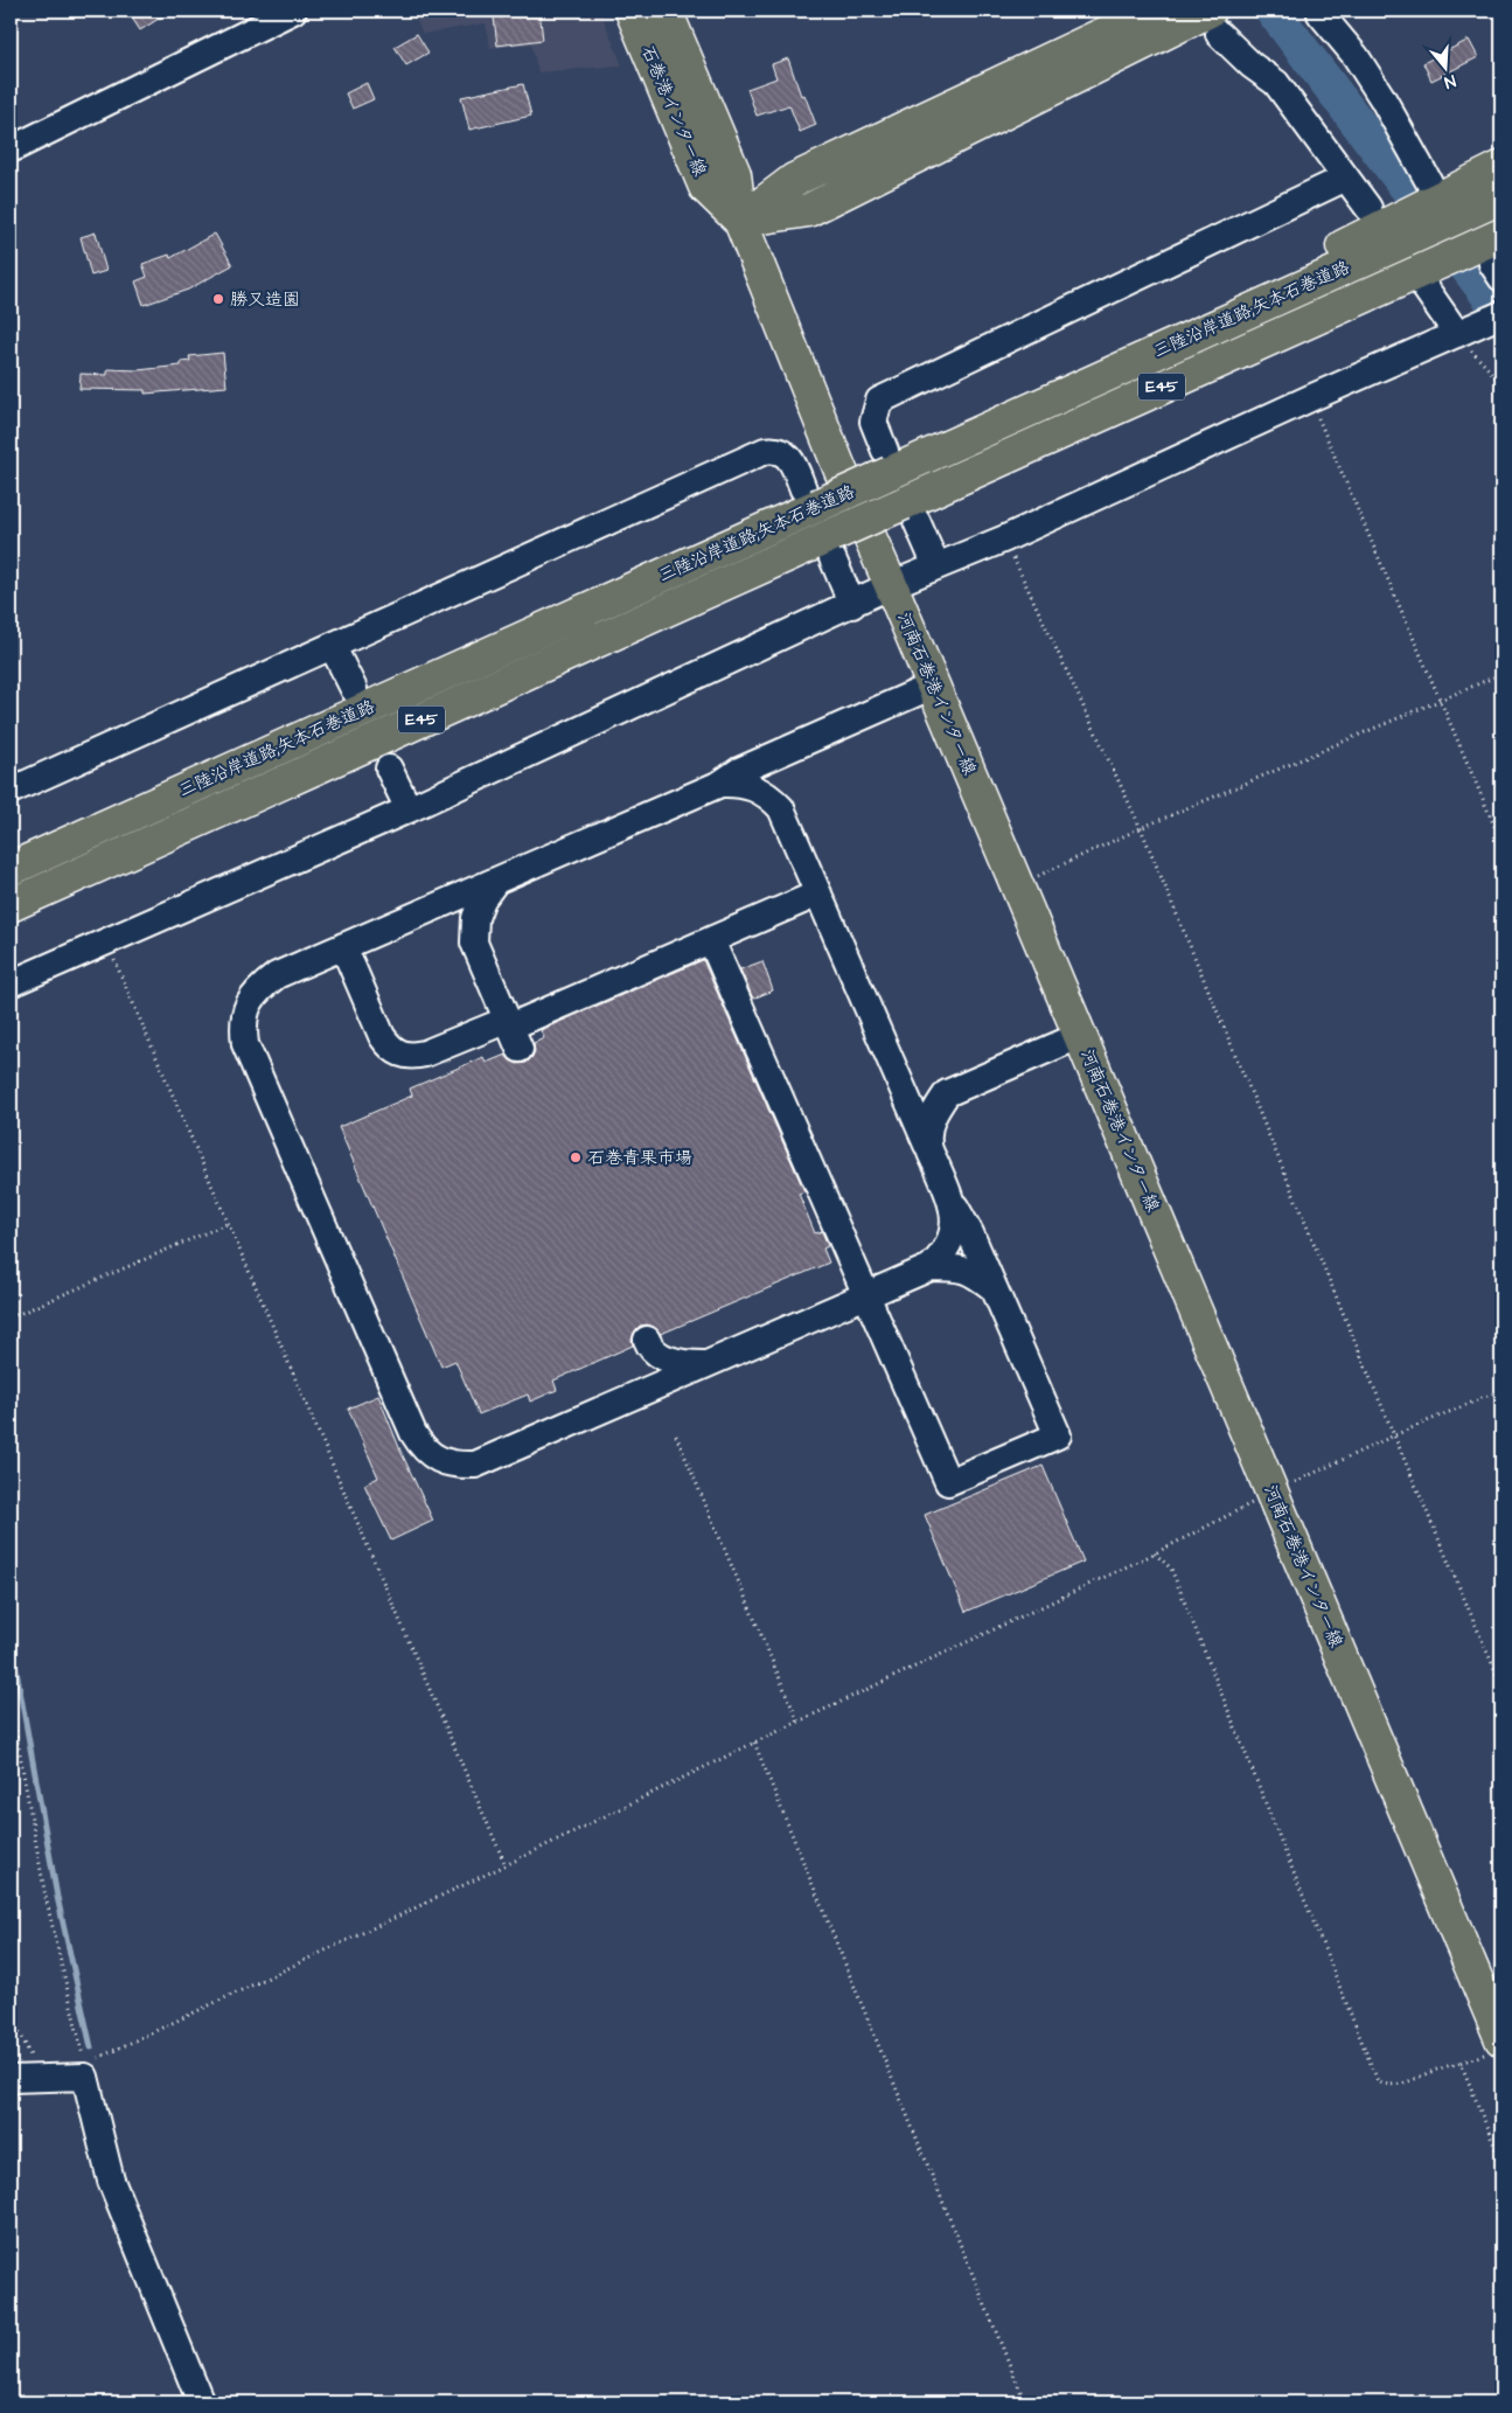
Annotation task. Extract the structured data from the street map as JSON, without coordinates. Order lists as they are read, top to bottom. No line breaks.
{"streets":{"main road":["石巻港インター線","三陸沿岸道路;矢本石巻道路","E45","河南石巻港インター線"]},"crossings":[["石巻港インター線","河南石巻港インター線"]],"places":["勝又造園","石巻青果市場"],"north":"bottom"}
